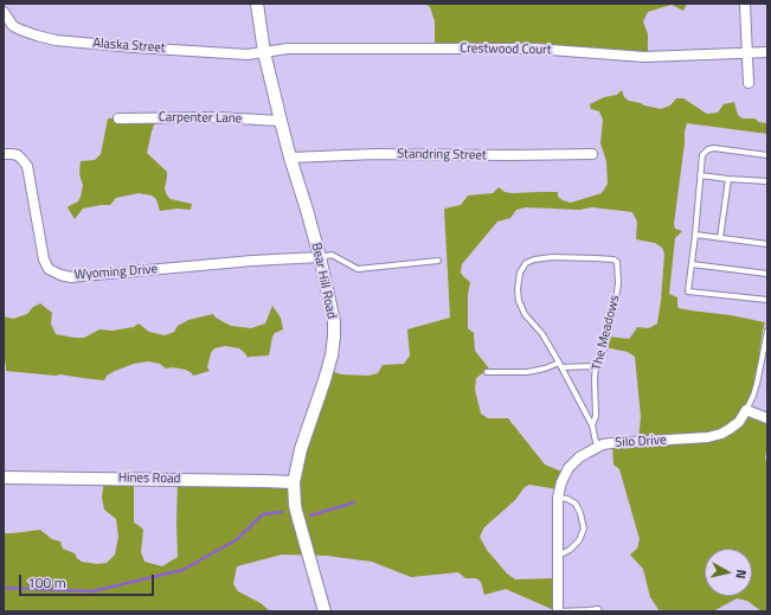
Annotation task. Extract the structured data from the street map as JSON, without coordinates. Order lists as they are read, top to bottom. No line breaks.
{"streets":{"street":["Alaska Street","Crestwood Court","Carpenter Lane","Standring Street","Wyoming Drive","Bear Hill Road","Silo Drive","Hines Road"],"lane":["The Meadows"]},"crossings":[["Alaska Street","Crestwood Court"],["Alaska Street","Bear Hill Road"],["Crestwood Court","Bear Hill Road"],["Carpenter Lane","Bear Hill Road"],["Standring Street","Bear Hill Road"],["Wyoming Drive","Bear Hill Road"],["Bear Hill Road","Hines Road"],["The Meadows","Silo Drive"]],"scale_bar":"100 m","north":"right"}
